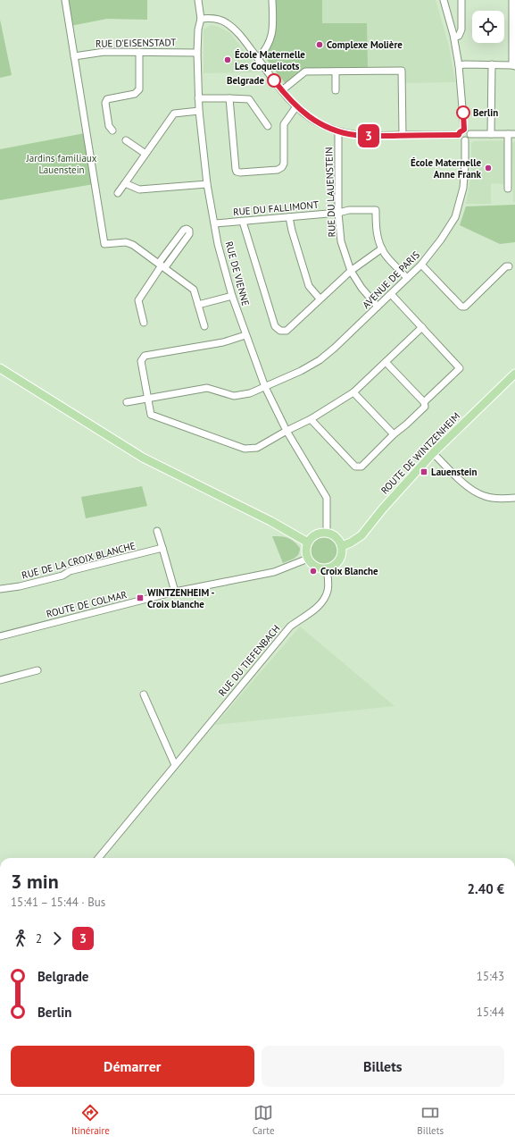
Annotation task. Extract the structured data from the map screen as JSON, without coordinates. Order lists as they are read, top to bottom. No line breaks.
{"streets":{"main road":["ROUTE DE WINTZENHEIM"],"street":["RUE D'EISENSTADT","RUE DU LAUENSTEIN","RUE DU FALLIMONT","RUE DE VIENNE","AVENUE DE PARIS","RUE DE LA CROIX BLANCHE","ROUTE DE COLMAR","RUE DU TIEFENBACH"]},"crossings":[["RUE D'EISENSTADT","RUE DE VIENNE"],["RUE DU LAUENSTEIN","RUE DU FALLIMONT"],["RUE DU LAUENSTEIN","AVENUE DE PARIS"],["RUE DU FALLIMONT","RUE DE VIENNE"],["RUE DE VIENNE","AVENUE DE PARIS"],["RUE DE VIENNE","ROUTE DE WINTZENHEIM"],["RUE DE VIENNE","RUE DU TIEFENBACH"],["ROUTE DE WINTZENHEIM","RUE DU TIEFENBACH"]],"parks":["Jardins familiaux Lauenstein"],"places":{"other":["Complexe Molière","École Maternelle Les Coquelicots","Belgrade","Berlin","École Maternelle Anne Frank","Croix Blanche"],"transit":["Lauenstein","WINTZENHEIM - Croix blanche"]},"lines":["bus line 3"],"page":{"on_map":"3","heading":["3 min","15:41 – 15:44 · Bus","2.40 €"],"legs":["2","3"],"list":[{"name":"Belgrade","value":"15:43"},{"name":"Berlin","value":"15:44"}],"buttons":["Démarrer","Billets"],"tabs":["Itinéraire","Carte","Billets"]}}
